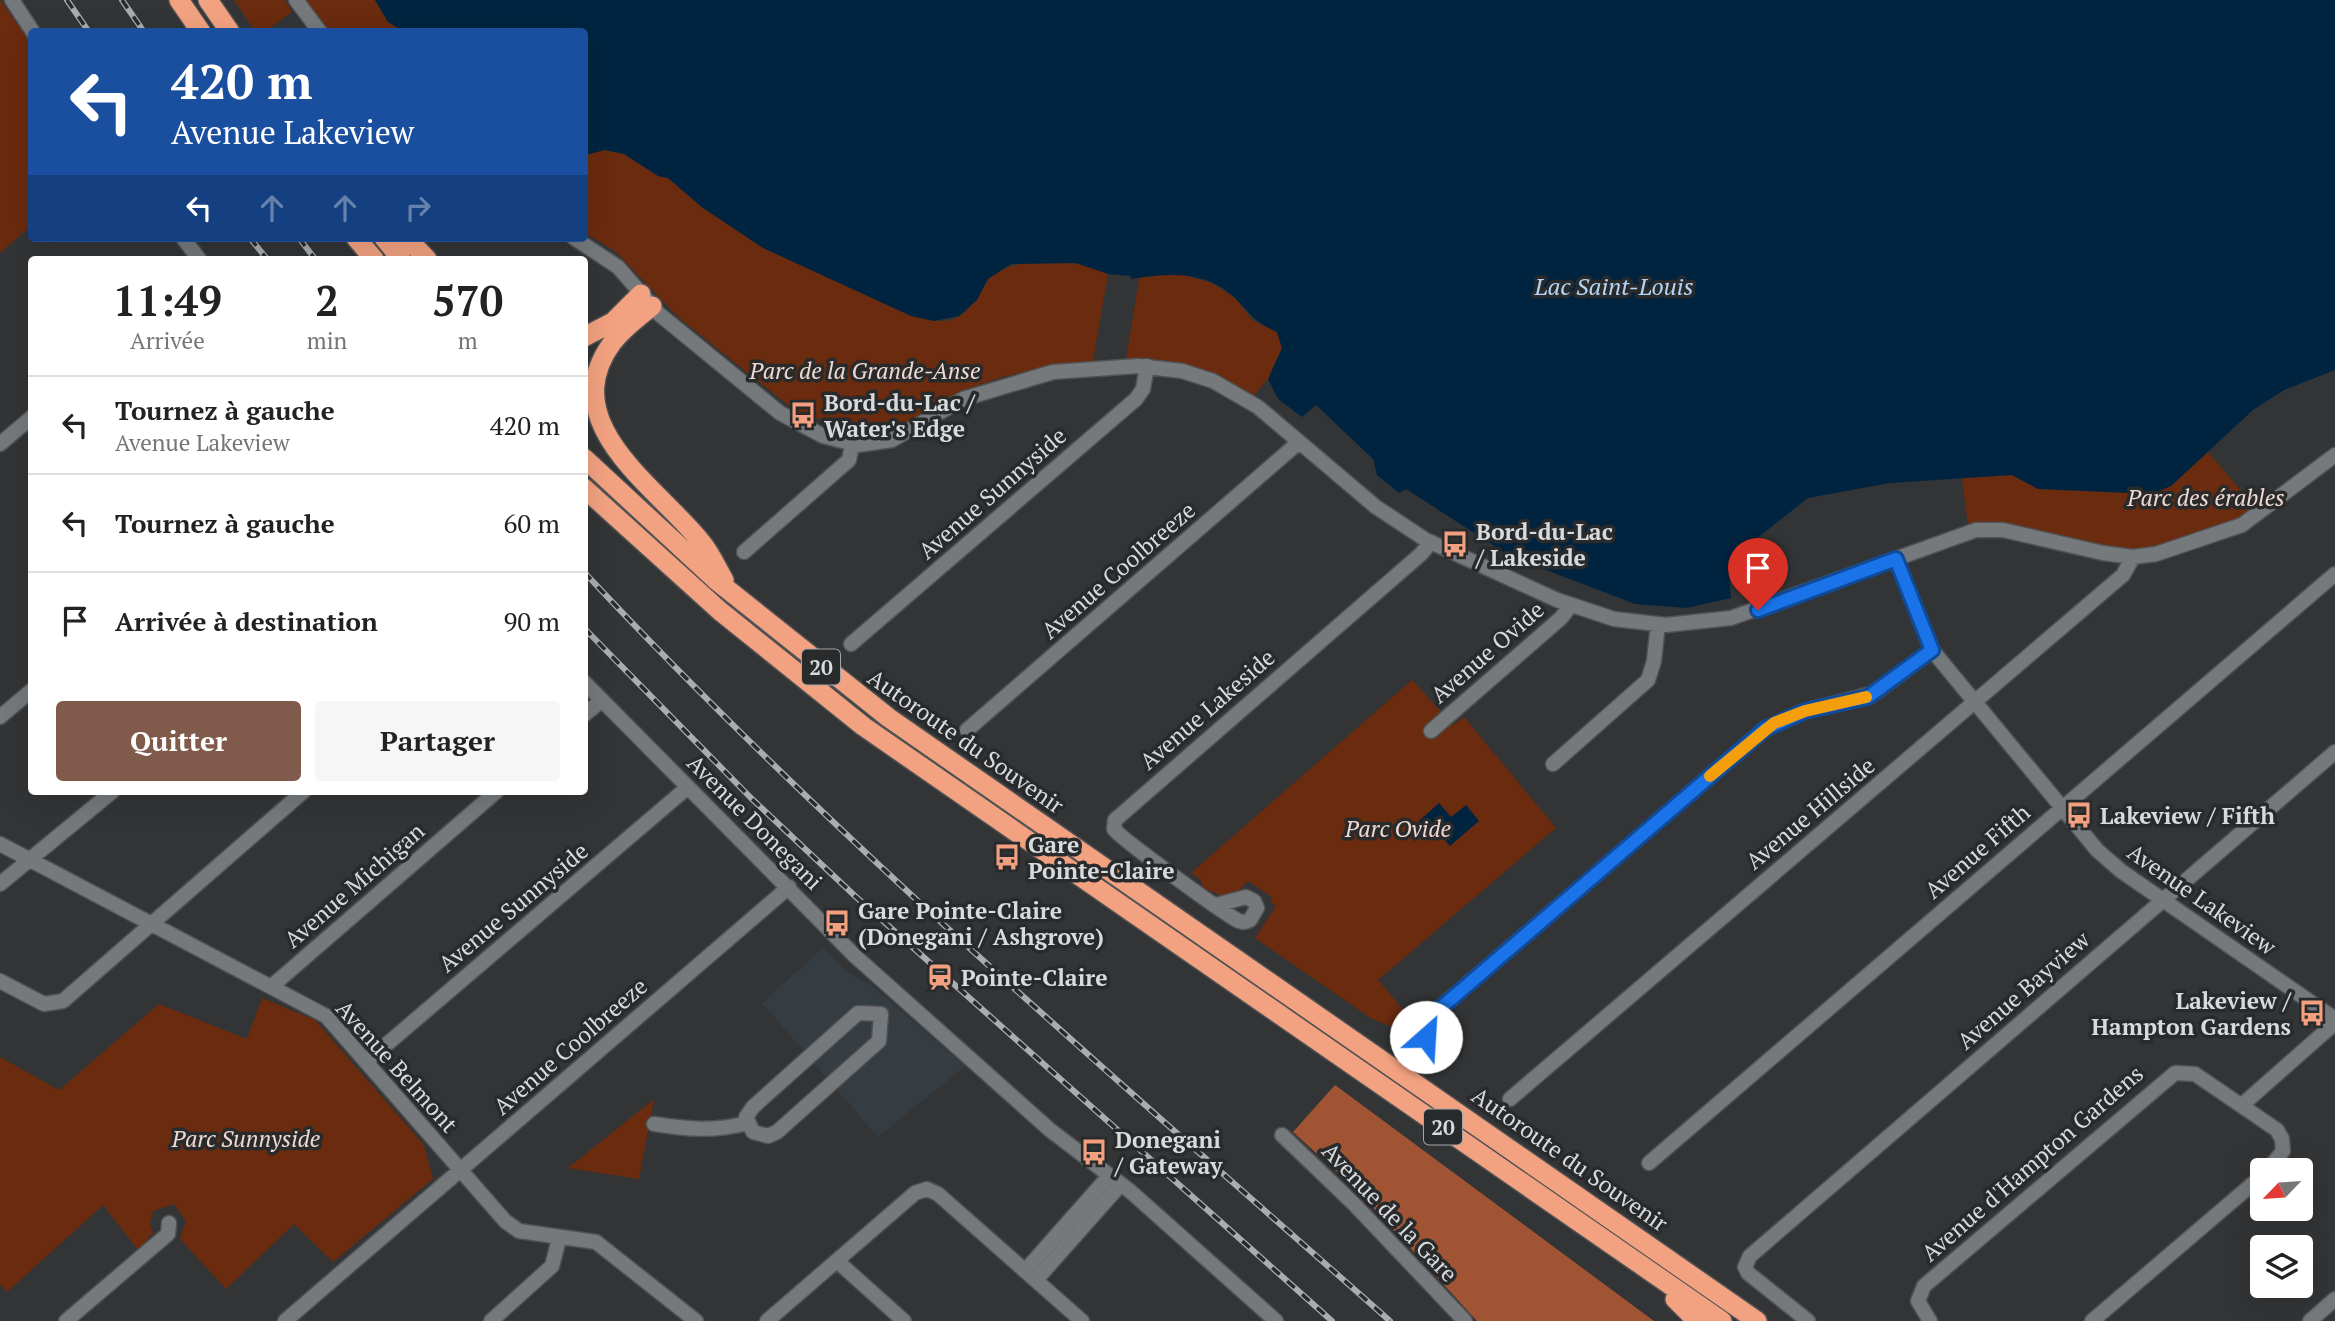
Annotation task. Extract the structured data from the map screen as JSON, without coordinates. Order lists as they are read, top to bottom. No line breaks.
{"streets":{"highway":["20","Autoroute du Souvenir"],"street":["Avenue Sunnyside","Avenue Coolbreeze","Avenue Ovide","Avenue Lakeside","Avenue Hillside","Avenue Donegani","Avenue Fifth","Avenue Michigan","Avenue Lakeview","Avenue Bayview","Avenue Belmont","Avenue d'Hampton Gardens","Avenue de la Gare"]},"crossings":[["Avenue Sunnyside","Avenue Donegani"],["Avenue Sunnyside","Avenue Belmont"],["Avenue Coolbreeze","Avenue Donegani"],["Avenue Coolbreeze","Avenue Belmont"],["Avenue Hillside","Avenue Lakeview"],["Avenue Fifth","Avenue Lakeview"],["Avenue Michigan","Avenue Belmont"],["Avenue Lakeview","Avenue Bayview"]],"water":["Lac Saint-Louis"],"parks":["Parc de la Grande-Anse","Parc des érables","Parc Ovide","Parc Sunnyside"],"places":{"bus stop":["Bord-du-Lac / Water's Edge","Bord-du-Lac / Lakeside","Lakeview / Fifth","Gare Pointe-Claire","Gare Pointe-Claire (Donegani / Ashgrove)","Lakeview / Hampton Gardens","Donegani / Gateway"],"station":["Pointe-Claire"]},"north":"bottom left","page":{"turn":["420 m","Avenue Lakeview"],"eta":["11:49","Arrivée","2","min","570","m"],"list":[{"name":"Tournez à gauche","note":"Avenue Lakeview","value":"420 m"},{"name":"Tournez à gauche","value":"60 m"},{"name":"Arrivée à destination","value":"90 m"}],"buttons":["Quitter","Partager"]}}
